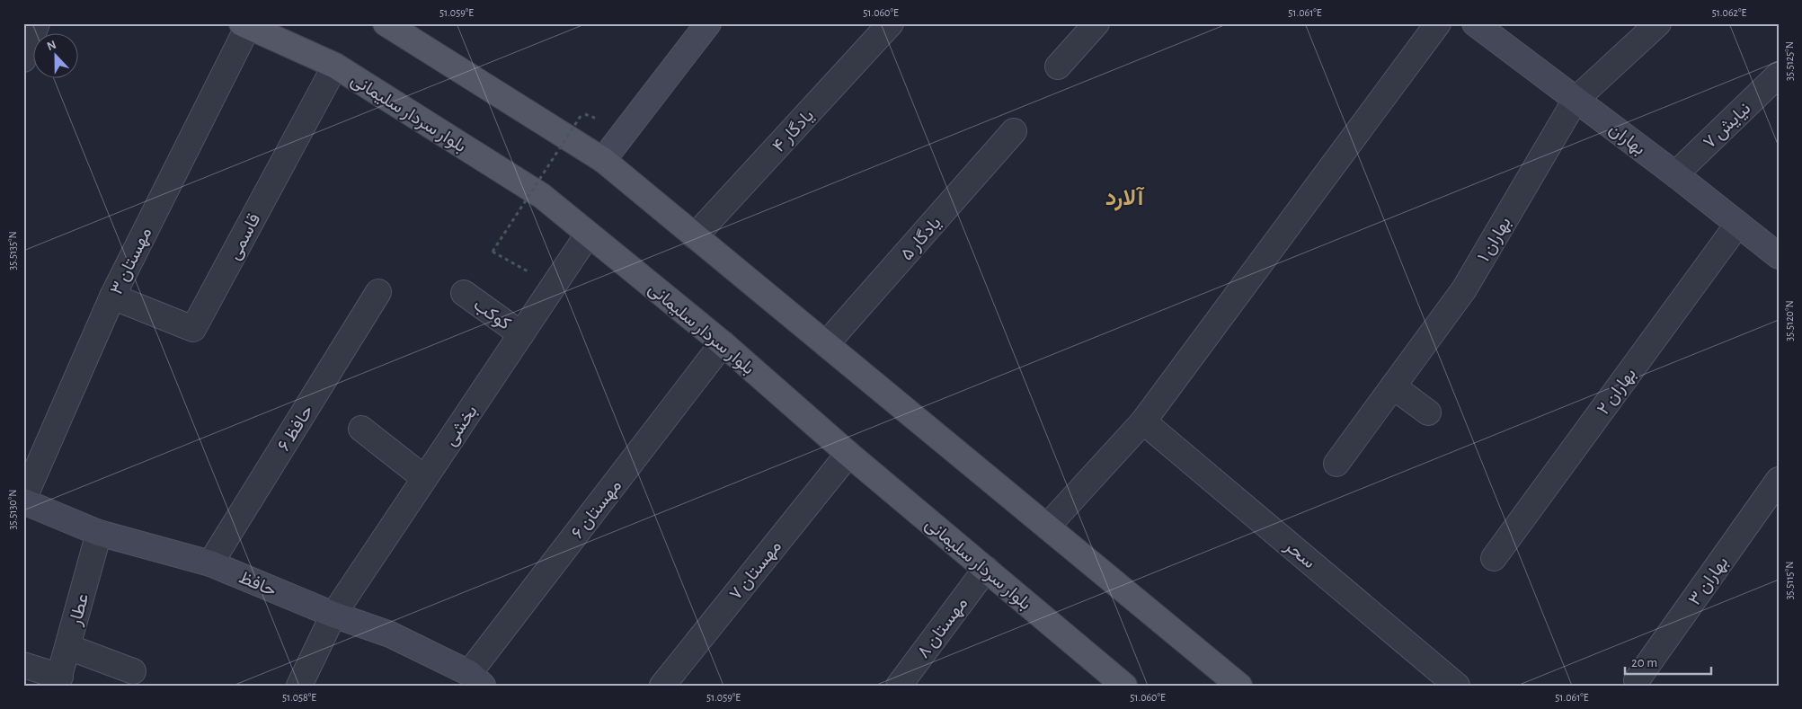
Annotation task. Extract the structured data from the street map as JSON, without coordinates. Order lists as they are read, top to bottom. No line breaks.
{"streets":{"main road":["بلوار سردار سلیمانی"],"street":["نیایش ۷","یادگار ۴","بهاران","قاسمی","یادگار ۵","بهاران ۱","مهستان ۳","کوکب","بهاران ۲","بخشی","حافظ ۶","مهستان ۶","سحر","مهستان ۷","بهاران ۳","حافظ","عطار","مهستان ۸"]},"crossings":[["بلوار سردار سلیمانی","قاسمی"],["بلوار سردار سلیمانی","مهستان ۳"],["بلوار سردار سلیمانی","بخشی"],["بلوار سردار سلیمانی","مهستان ۶"],["بلوار سردار سلیمانی","مهستان ۷"],["بلوار سردار سلیمانی","مهستان ۸"],["نیایش ۷","بهاران"],["بهاران","بهاران ۱"],["بهاران","بهاران ۲"],["قاسمی","مهستان ۳"],["مهستان ۳","حافظ"],["کوکب","بخشی"],["بخشی","حافظ"],["حافظ ۶","حافظ"],["مهستان ۶","حافظ"],["حافظ","عطار"]],"districts":["آلارد"],"scale_bar":"20 m","north":"top","coordinates":["51.059°E","51.060°E","51.061°E","51.062°E","35.5125°N","35.5135°N","35.5120°N","35.5130°N","35.5115°N","51.058°E"]}
